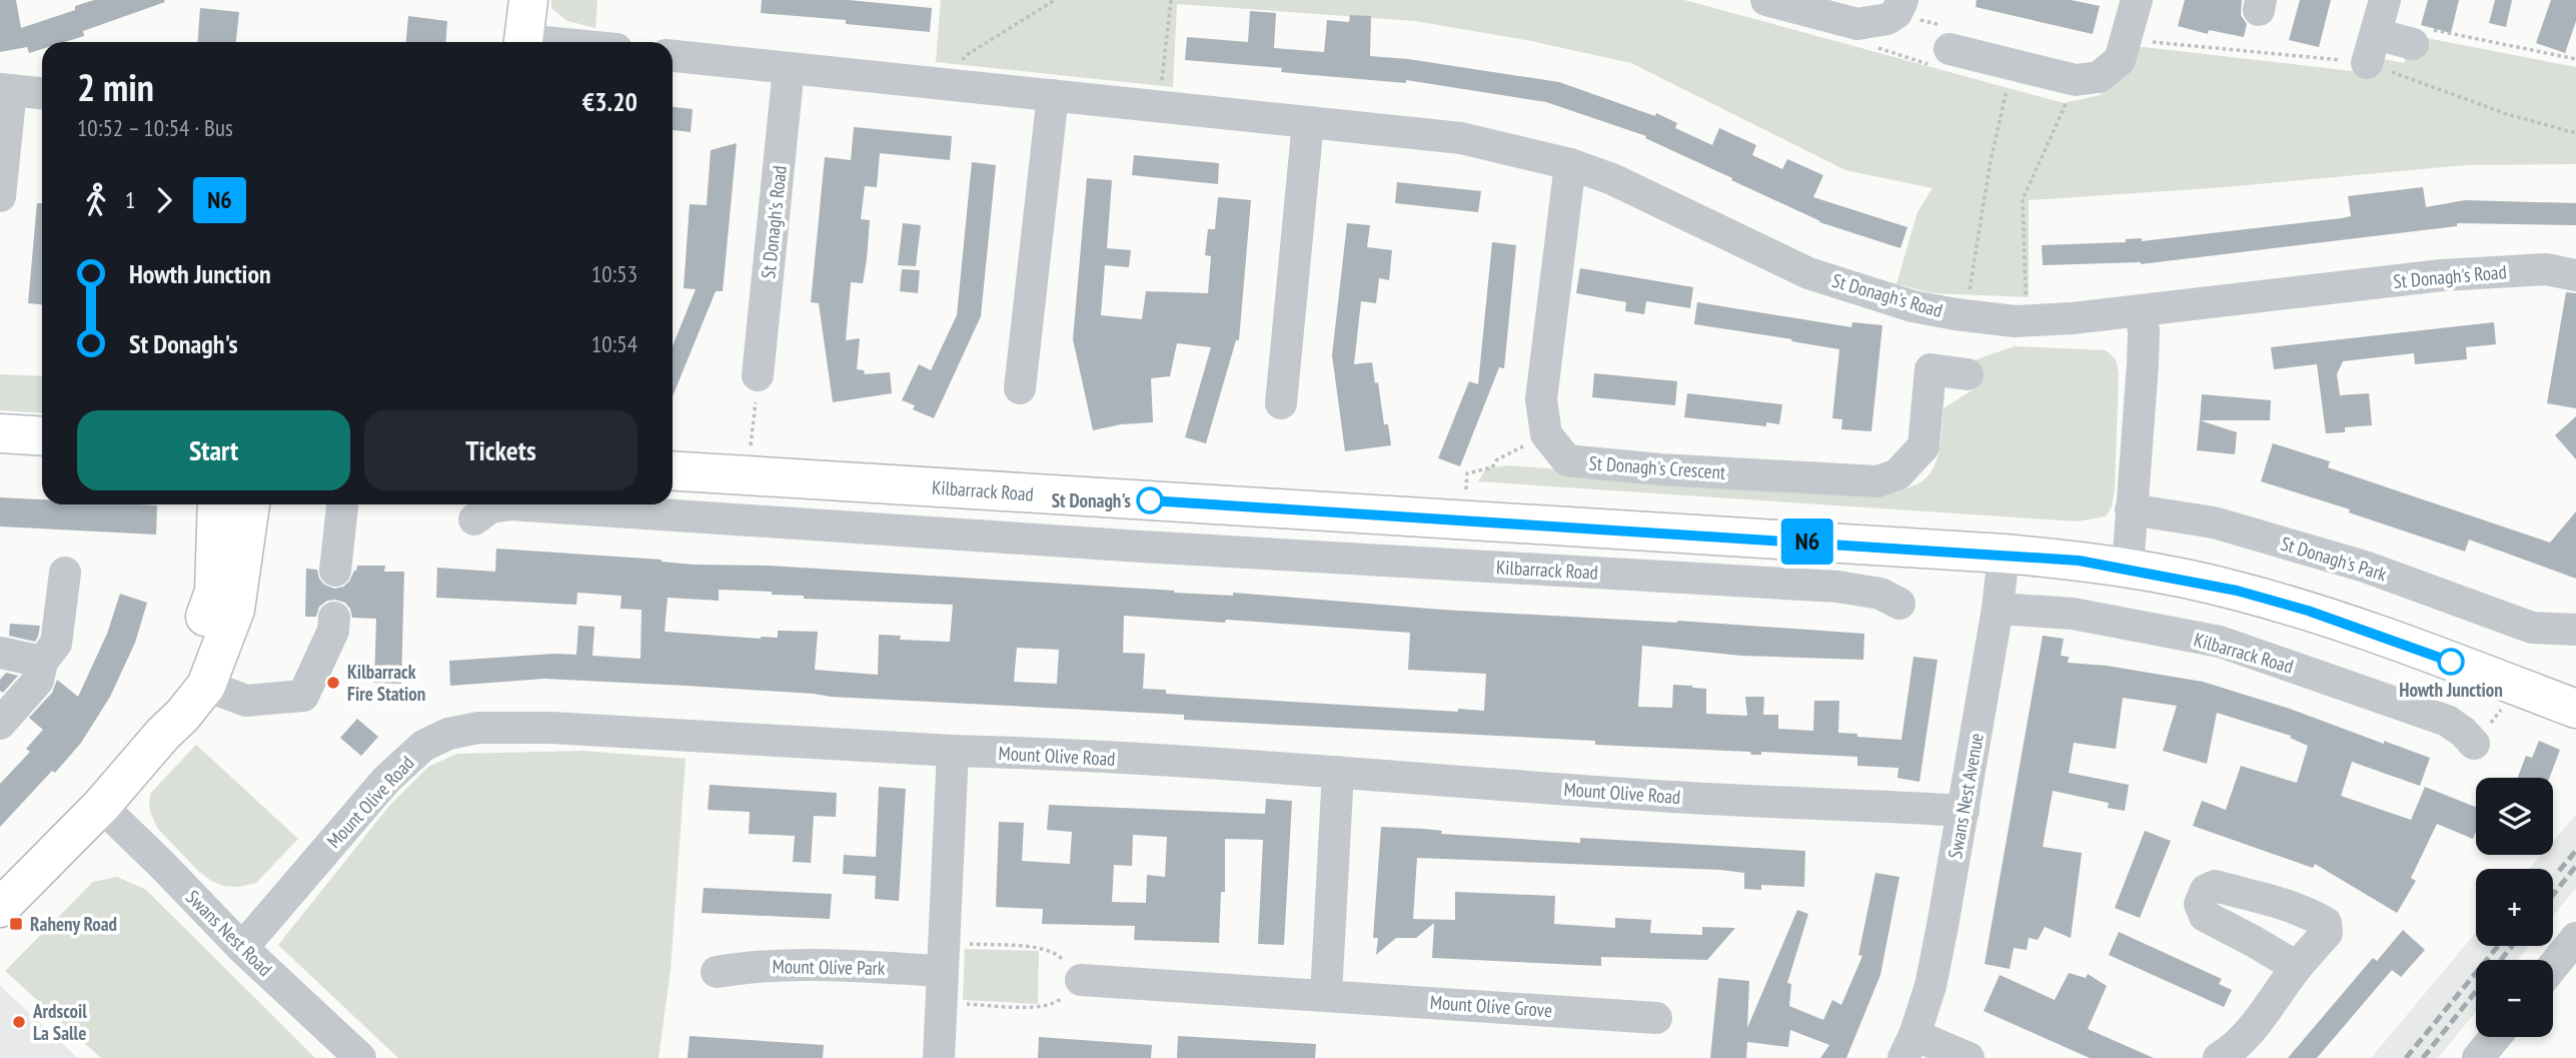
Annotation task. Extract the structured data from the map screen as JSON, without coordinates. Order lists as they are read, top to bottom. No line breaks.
{"streets":{"main road":["Kilbarrack Road"],"street":["St Donagh's Road","St Donagh's Crescent","St Donagh's Park","Mount Olive Road","Swans Nest Avenue","Swans Nest Road","Mount Olive Park","Mount Olive Grove"]},"crossings":[["Kilbarrack Road","Swans Nest Avenue"],["Mount Olive Road","Swans Nest Avenue"],["Mount Olive Road","Swans Nest Road"]],"places":{"other":["St Donagh's","Howth Junction","Kilbarrack Fire Station","Ardscoil La Salle"],"transit":["Raheny Road"]},"lines":["bus line N6"],"page":{"on_map":"N6","heading":["2 min","10:52 – 10:54 · Bus","€3.20"],"legs":["1","N6"],"list":[{"name":"Howth Junction","value":"10:53"},{"name":"St Donagh's","value":"10:54"}],"buttons":["Start","Tickets"],"map_buttons":["+","−"]}}
